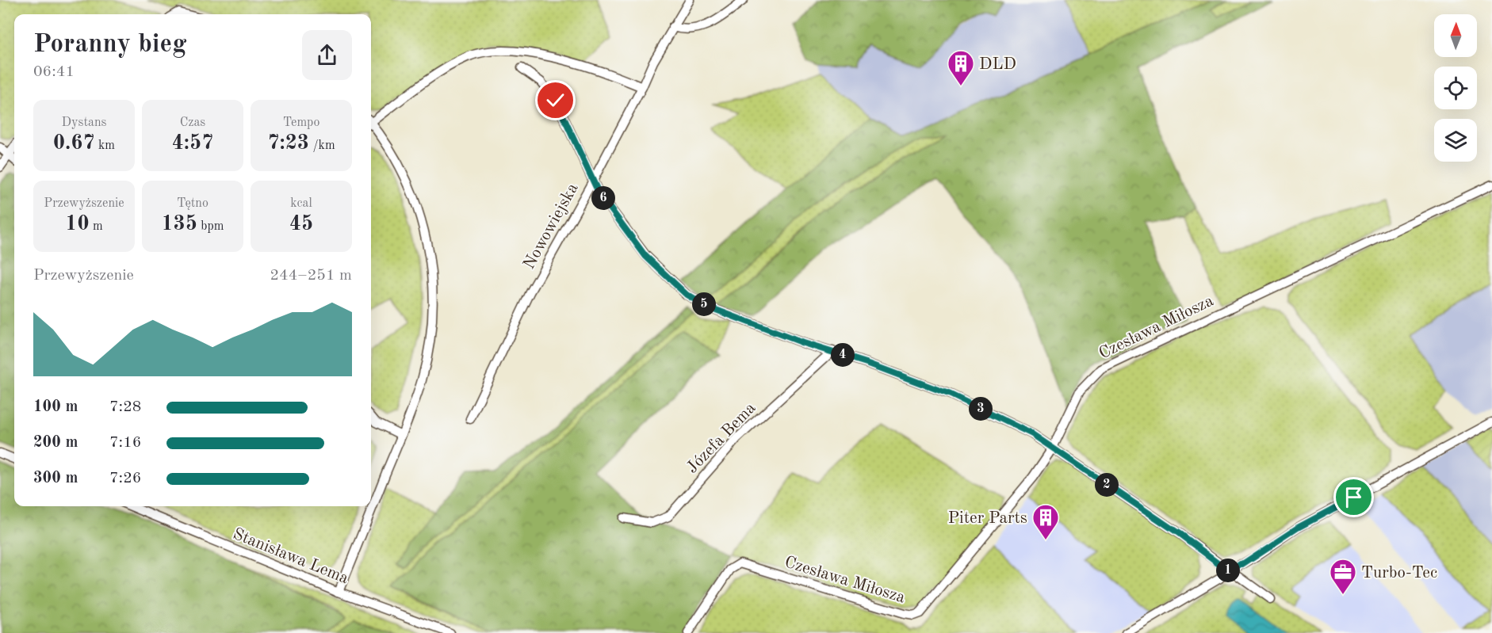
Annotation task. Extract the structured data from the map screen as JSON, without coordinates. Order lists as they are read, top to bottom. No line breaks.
{"streets":{"street":["Nowowiejska","Czesława Miłosza","Józefa Bema","Stanisława Lema"]},"places":{"building":["DLD","Piter Parts"],"office":["Turbo-Tec"]},"north":"top","page":{"heading":["Poranny bieg","06:41"],"stats":[["Dystans","0.67 km"],["Czas","4:57"],["Tempo","7:23 /km"],["Przewyższenie","10 m"],["Tętno","135 bpm"],["kcal","45"]],"pins":["6","5","4","3","2","1"],"chart":["Przewyższenie","244–251 m"],"list":[{"name":"100 m","note":"7:28"},{"name":"200 m","note":"7:16"},{"name":"300 m","note":"7:26"}]}}
